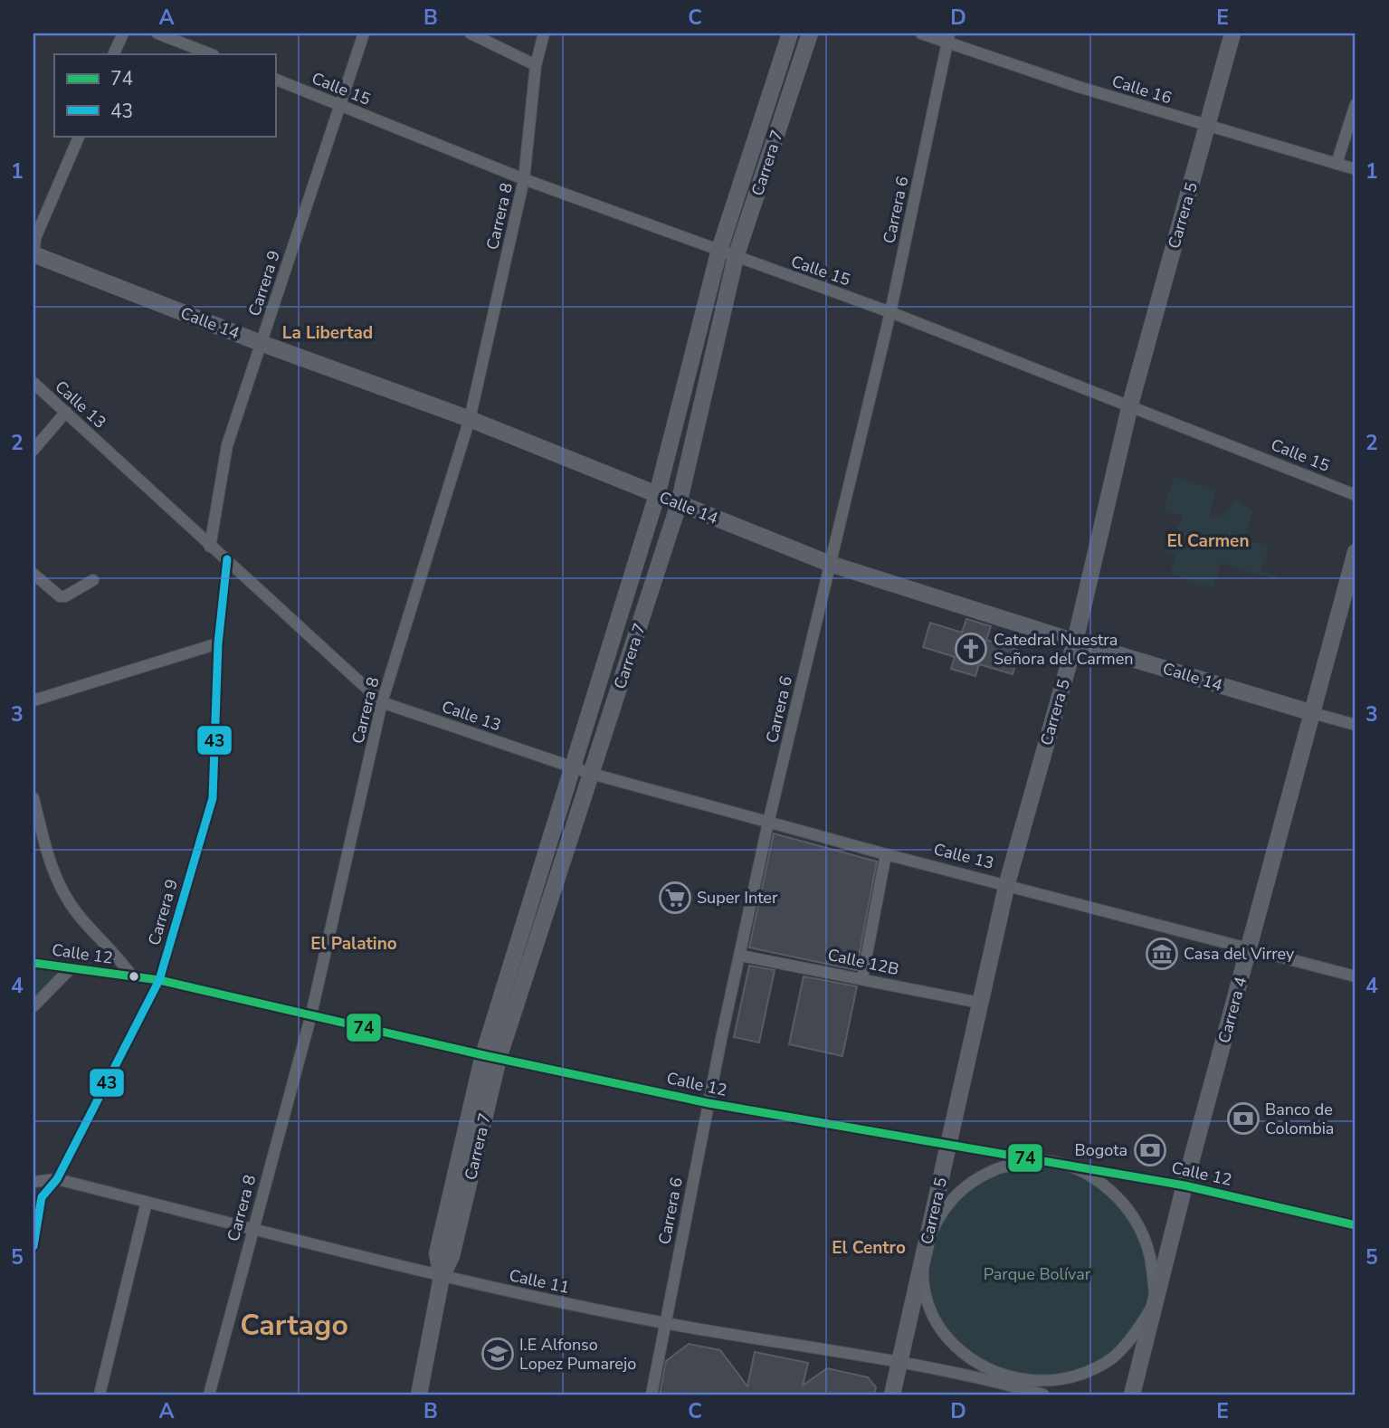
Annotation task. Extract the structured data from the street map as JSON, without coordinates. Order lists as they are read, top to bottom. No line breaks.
{"streets":{"main road":["Carrera 7","Carrera 5","Calle 14","Carrera 4"],"street":["Calle 15","Calle 16","Carrera 6","Carrera 8","Carrera 9","Calle 13","Calle 12","Calle 12B","Calle 11"]},"crossings":[["Calle 15","Carrera 7"],["Calle 15","Carrera 6"],["Calle 15","Carrera 5"],["Calle 15","Carrera 8"],["Calle 15","Carrera 9"],["Calle 16","Carrera 6"],["Calle 16","Carrera 5"],["Carrera 7","Calle 14"],["Carrera 7","Calle 13"],["Carrera 7","Calle 12"],["Carrera 7","Calle 11"],["Carrera 6","Calle 14"],["Carrera 6","Calle 13"],["Carrera 6","Calle 12"],["Carrera 6","Calle 12B"],["Carrera 6","Calle 11"],["Carrera 5","Calle 14"],["Carrera 5","Calle 13"],["Carrera 5","Calle 12"],["Carrera 5","Calle 12B"],["Carrera 5","Calle 11"],["Carrera 8","Calle 14"],["Carrera 8","Calle 13"],["Carrera 8","Calle 12"],["Carrera 8","Calle 11"],["Carrera 9","Calle 14"],["Carrera 9","Calle 13"],["Carrera 9","Calle 12"],["Carrera 9","Calle 11"],["Calle 14","Carrera 4"],["Calle 13","Carrera 4"],["Calle 12","Carrera 4"]],"districts":["La Libertad","El Carmen","El Palatino","El Centro","Cartago"],"parks":["Parque Bolívar"],"places":{"church":["Catedral Nuestra Señora del Carmen"],"supermarket":["Super Inter"],"museum":["Casa del Virrey"],"bank":["Banco de Colombia","Bogota"],"school or university":["I.E Alfonso Lopez Pumarejo"]},"lines":["transit line 43","transit line 74"],"legend":["74","43"],"grid":{"columns":["A","B","C","D","E"],"rows":["1","2","3","4","5"]}}
